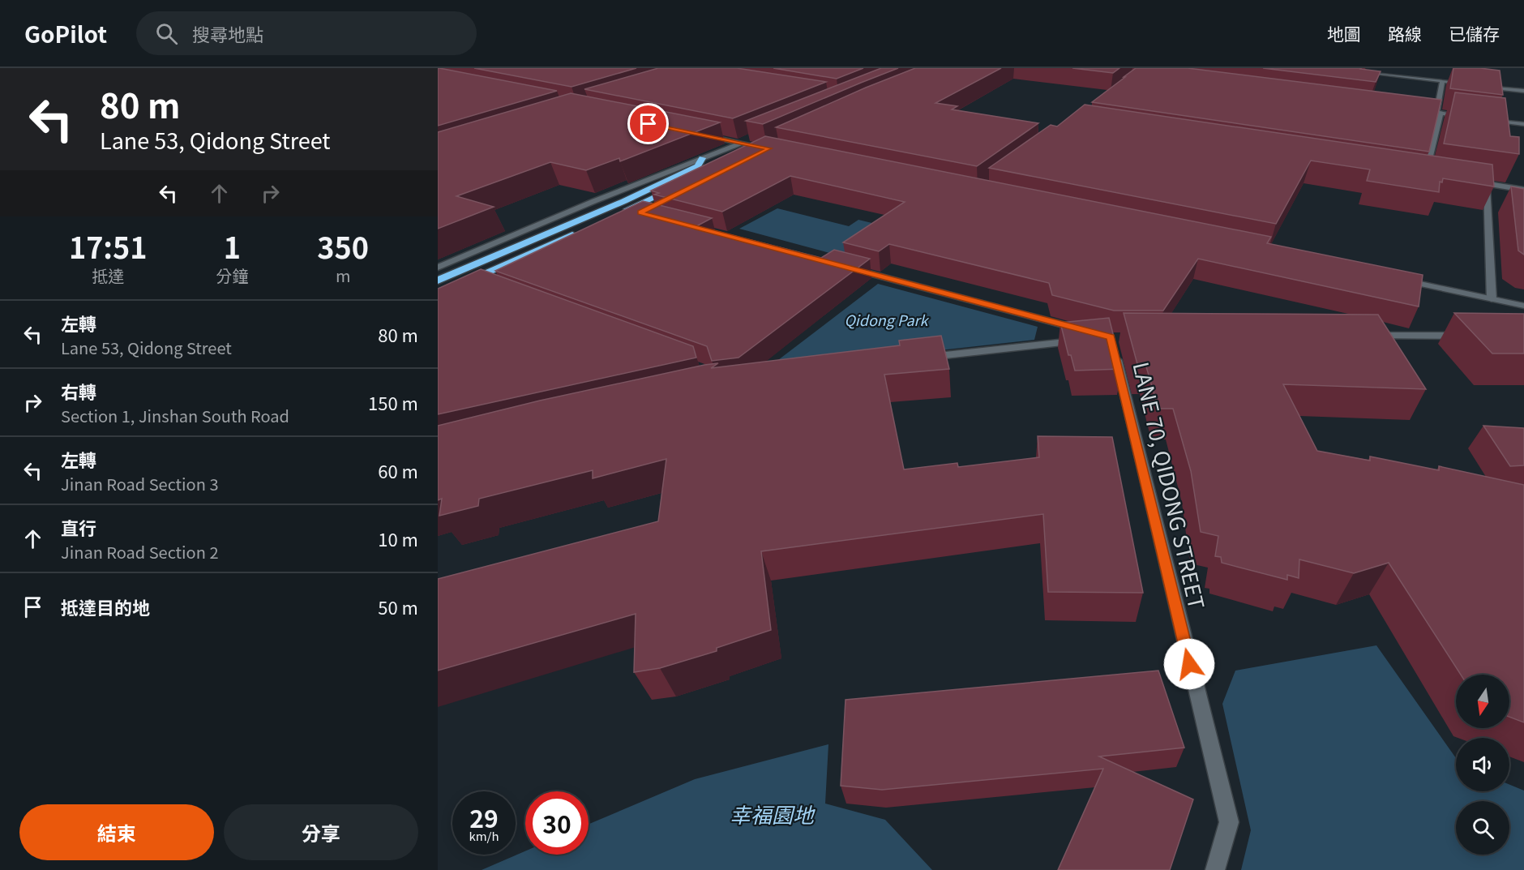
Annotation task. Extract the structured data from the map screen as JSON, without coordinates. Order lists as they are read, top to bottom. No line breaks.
{"streets":{"street":["LANE 70, QIDONG STREET"]},"parks":["Qidong Park","幸福園地"],"north":"bottom","page":{"header":"GoPilot","search":"搜尋地點","nav":["地圖","路線","已儲存"],"turn":["80 m","Lane 53, Qidong Street"],"eta":["17:51","抵達","1","分鐘","350","m"],"list":[{"name":"左轉","note":"Lane 53, Qidong Street","value":"80 m"},{"name":"右轉","note":"Section 1, Jinshan South Road","value":"150 m"},{"name":"左轉","note":"Jinan Road Section 3","value":"60 m"},{"name":"直行","note":"Jinan Road Section 2","value":"10 m"},{"name":"抵達目的地","value":"50 m"}],"speed":"29 km/h","limit":"30","buttons":["結束","分享"]}}
